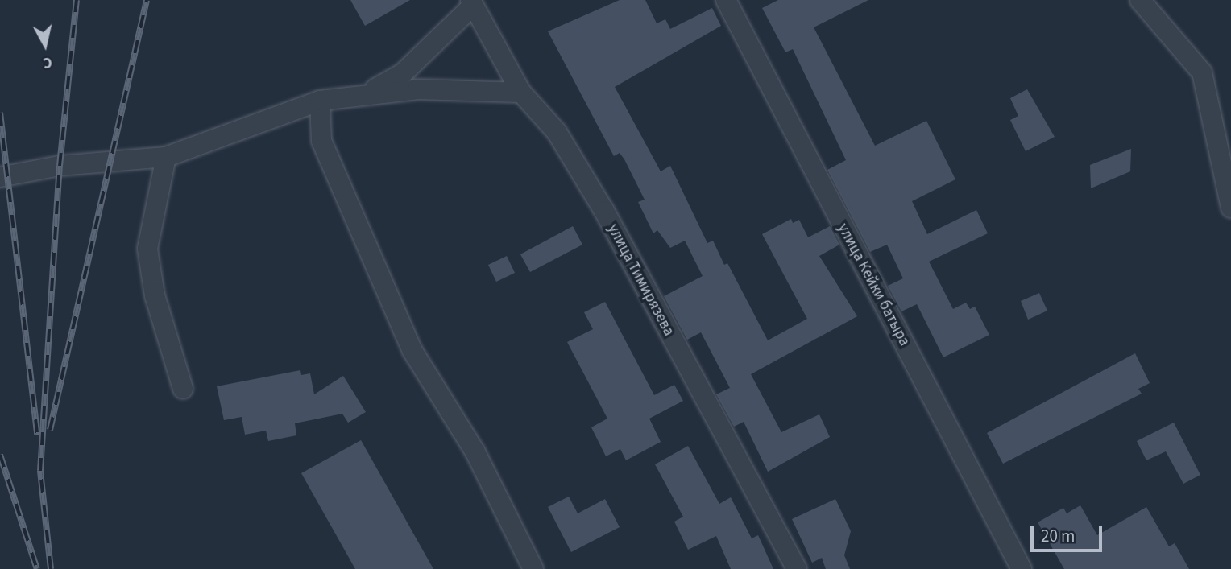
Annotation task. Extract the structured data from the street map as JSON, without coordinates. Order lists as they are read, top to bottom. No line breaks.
{"streets":{"street":["улица Тимирязева","улица Кейки батыра"]},"scale_bar":"20 m","north":"bottom"}
